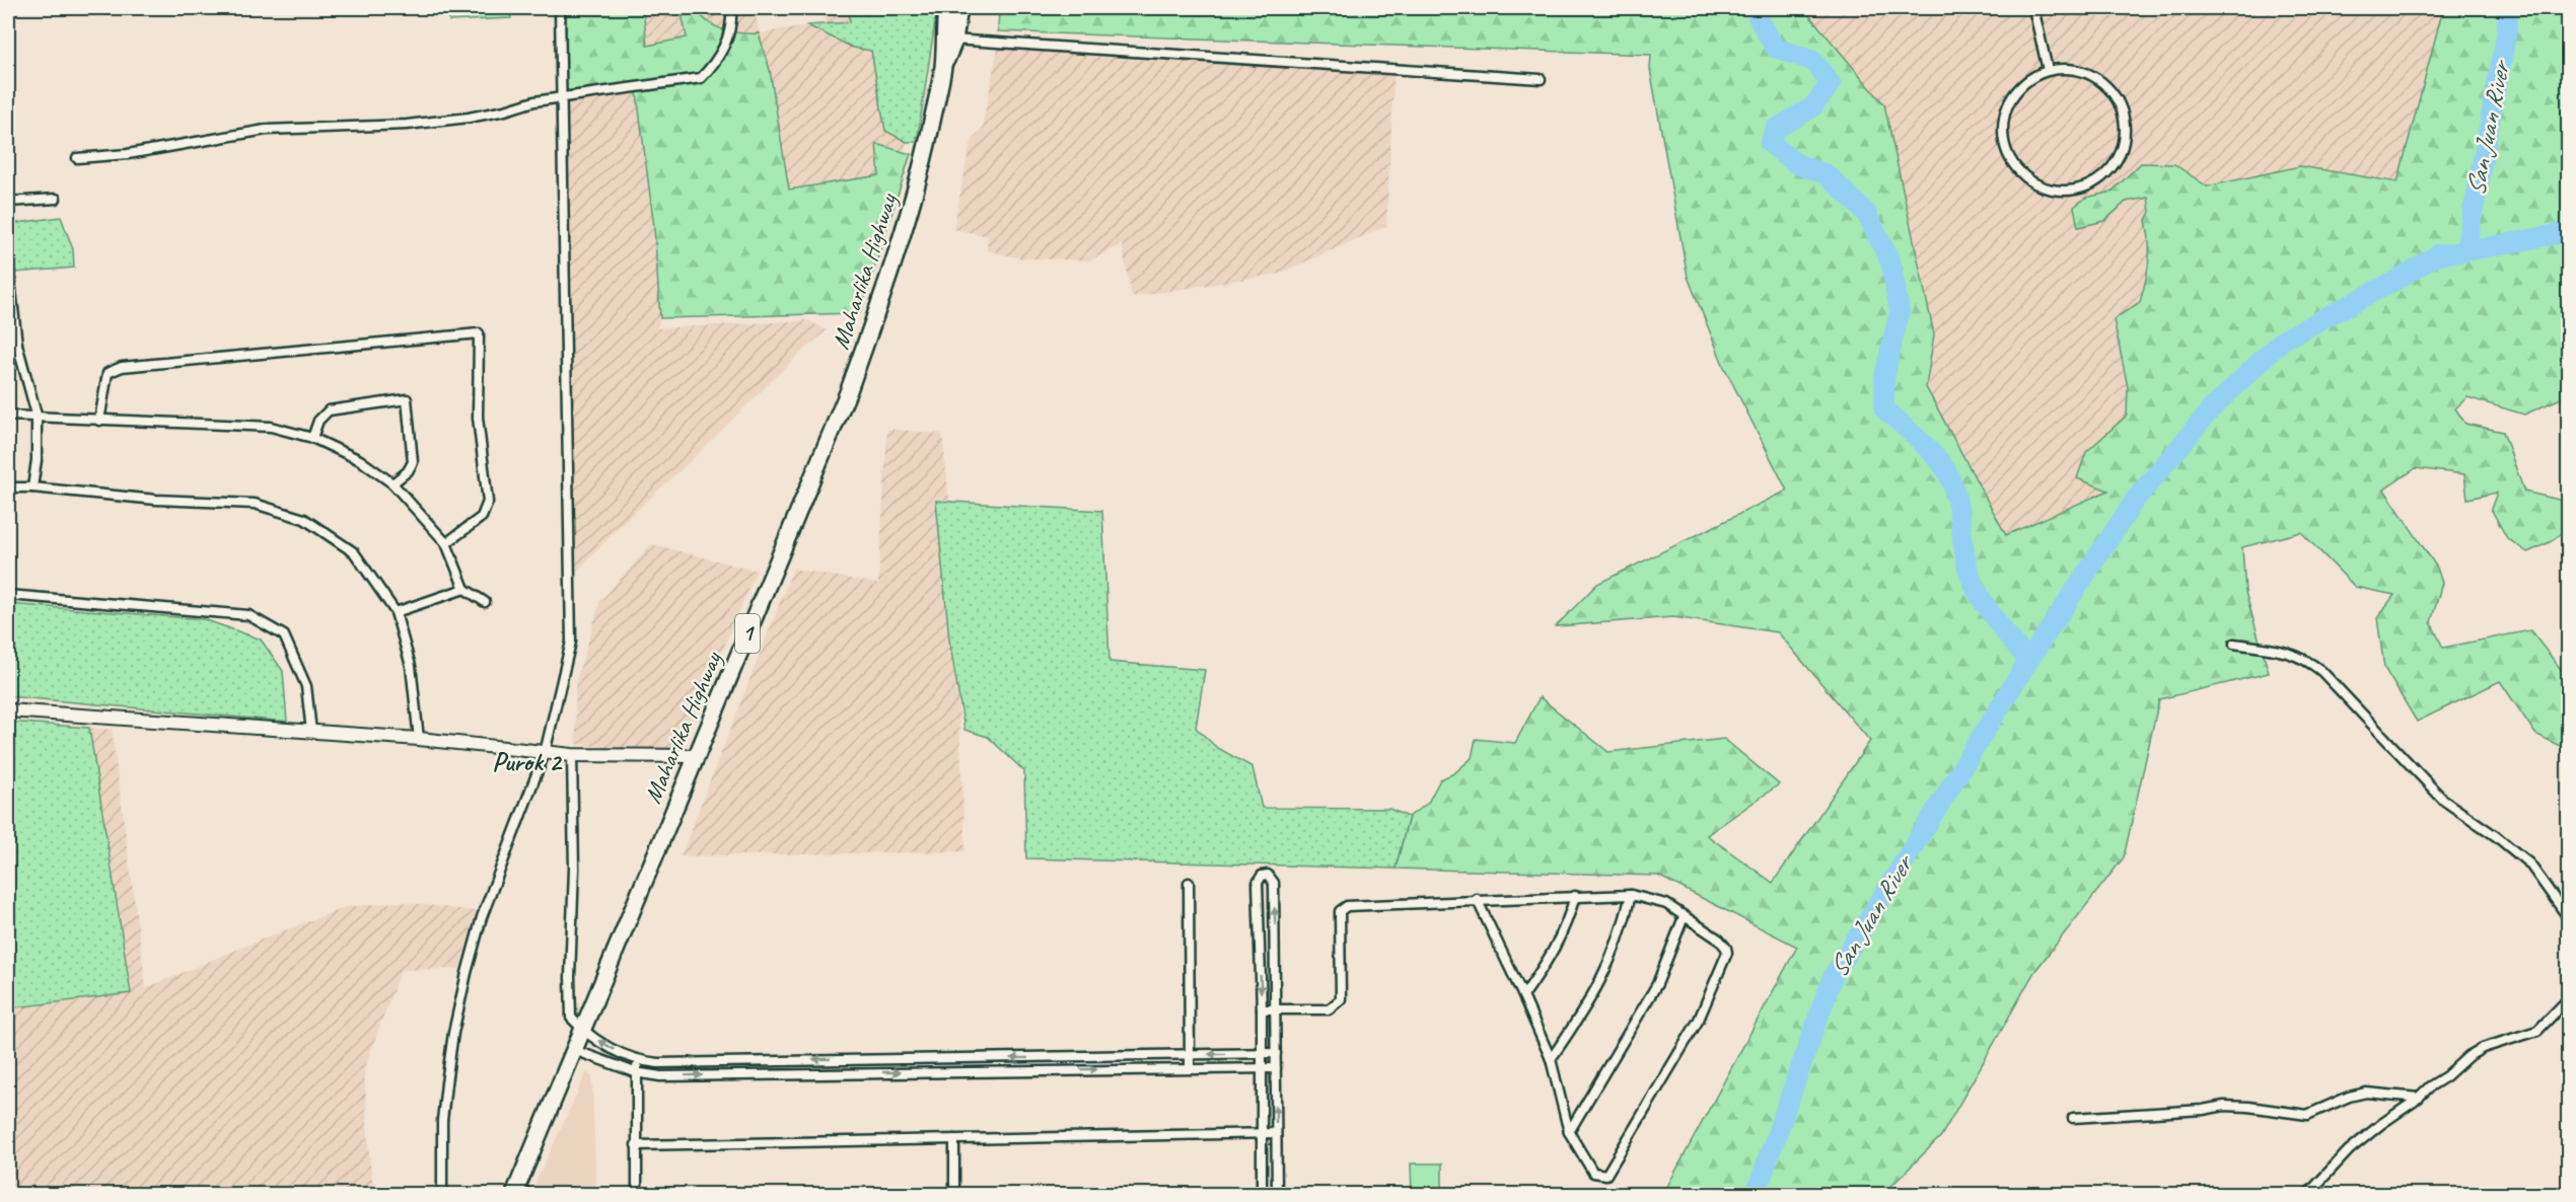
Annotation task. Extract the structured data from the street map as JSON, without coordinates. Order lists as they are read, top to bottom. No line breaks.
{"streets":{"highway":["Maharlika Highway","1"]},"districts":["Purok 2"],"water":["San Juan River"]}
